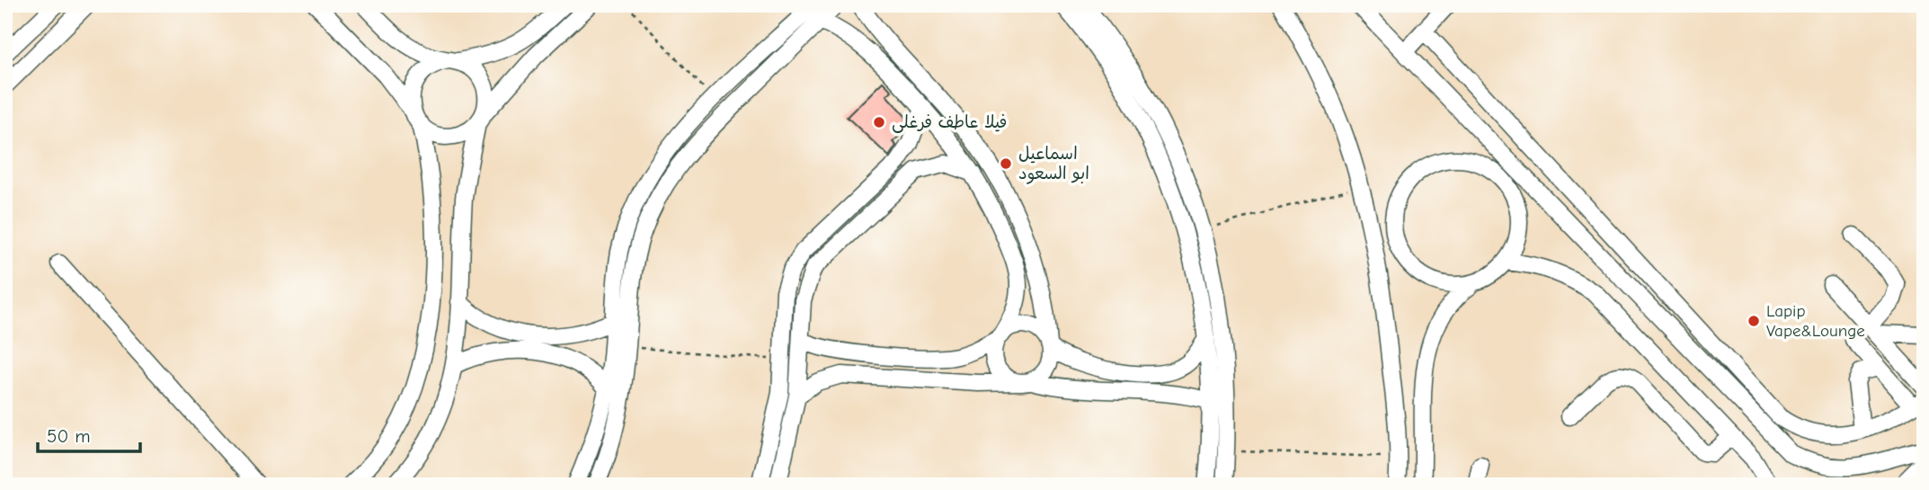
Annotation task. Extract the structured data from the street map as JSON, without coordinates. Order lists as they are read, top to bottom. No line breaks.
{"places":["فيلا عاطف فرغلى","اسماعيل ابو السعود","Lapip Vape&Lounge"],"scale_bar":"50 m"}
